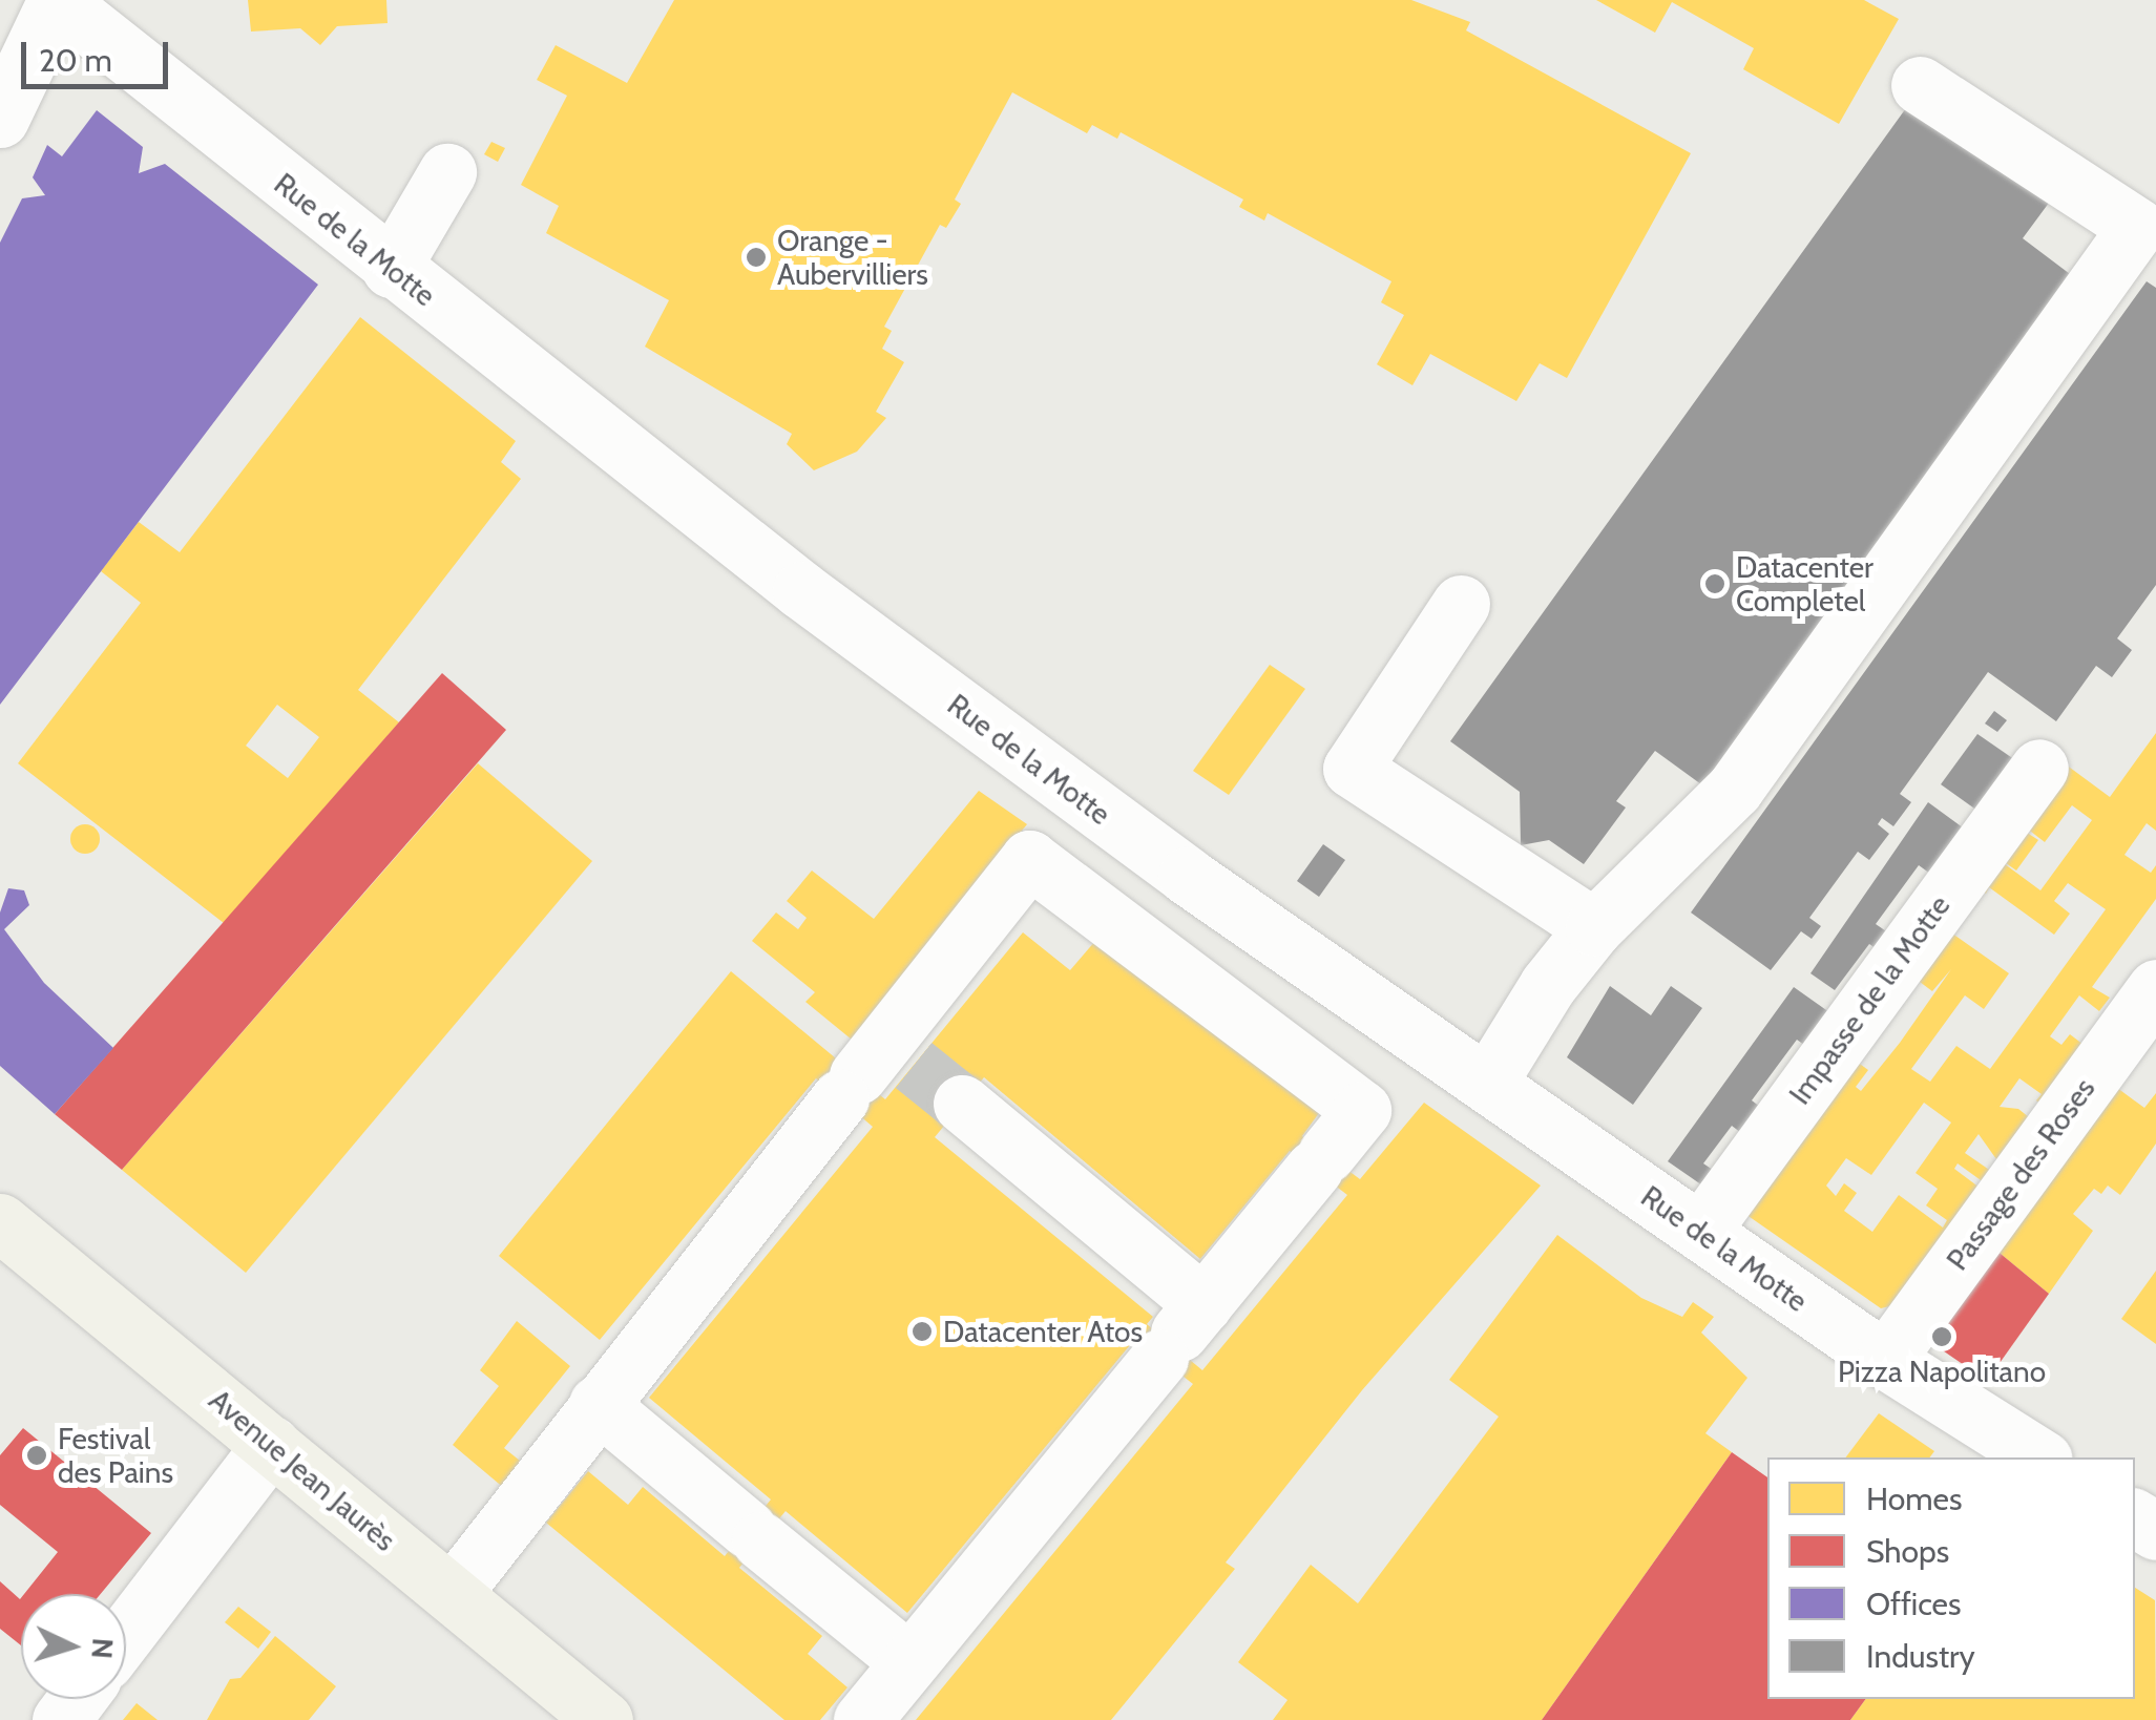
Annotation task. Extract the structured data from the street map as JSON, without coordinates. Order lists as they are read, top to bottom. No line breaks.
{"streets":{"main road":["Avenue Jean Jaurès"],"street":["Rue de la Motte","Impasse de la Motte","Passage des Roses"]},"crossings":[["Rue de la Motte","Impasse de la Motte"],["Rue de la Motte","Passage des Roses"]],"places":["Orange - Aubervilliers","Datacenter Completel","Datacenter Atos","Pizza Napolitano","Festival des Pains"],"legend":["Homes","Shops","Offices","Industry"],"scale_bar":"20 m","north":"right"}
